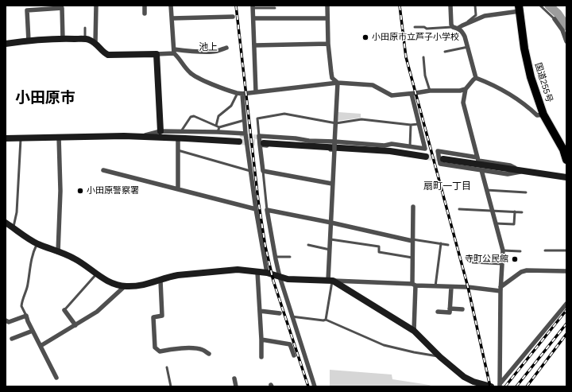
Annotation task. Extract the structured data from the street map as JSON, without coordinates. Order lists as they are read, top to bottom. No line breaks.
{"streets":{"highway":["国道255号"]},"districts":["池上","小田原市","扇町一丁目"],"places":["小田原市立芦子小学校","小田原警察署","寺町公民館"]}
